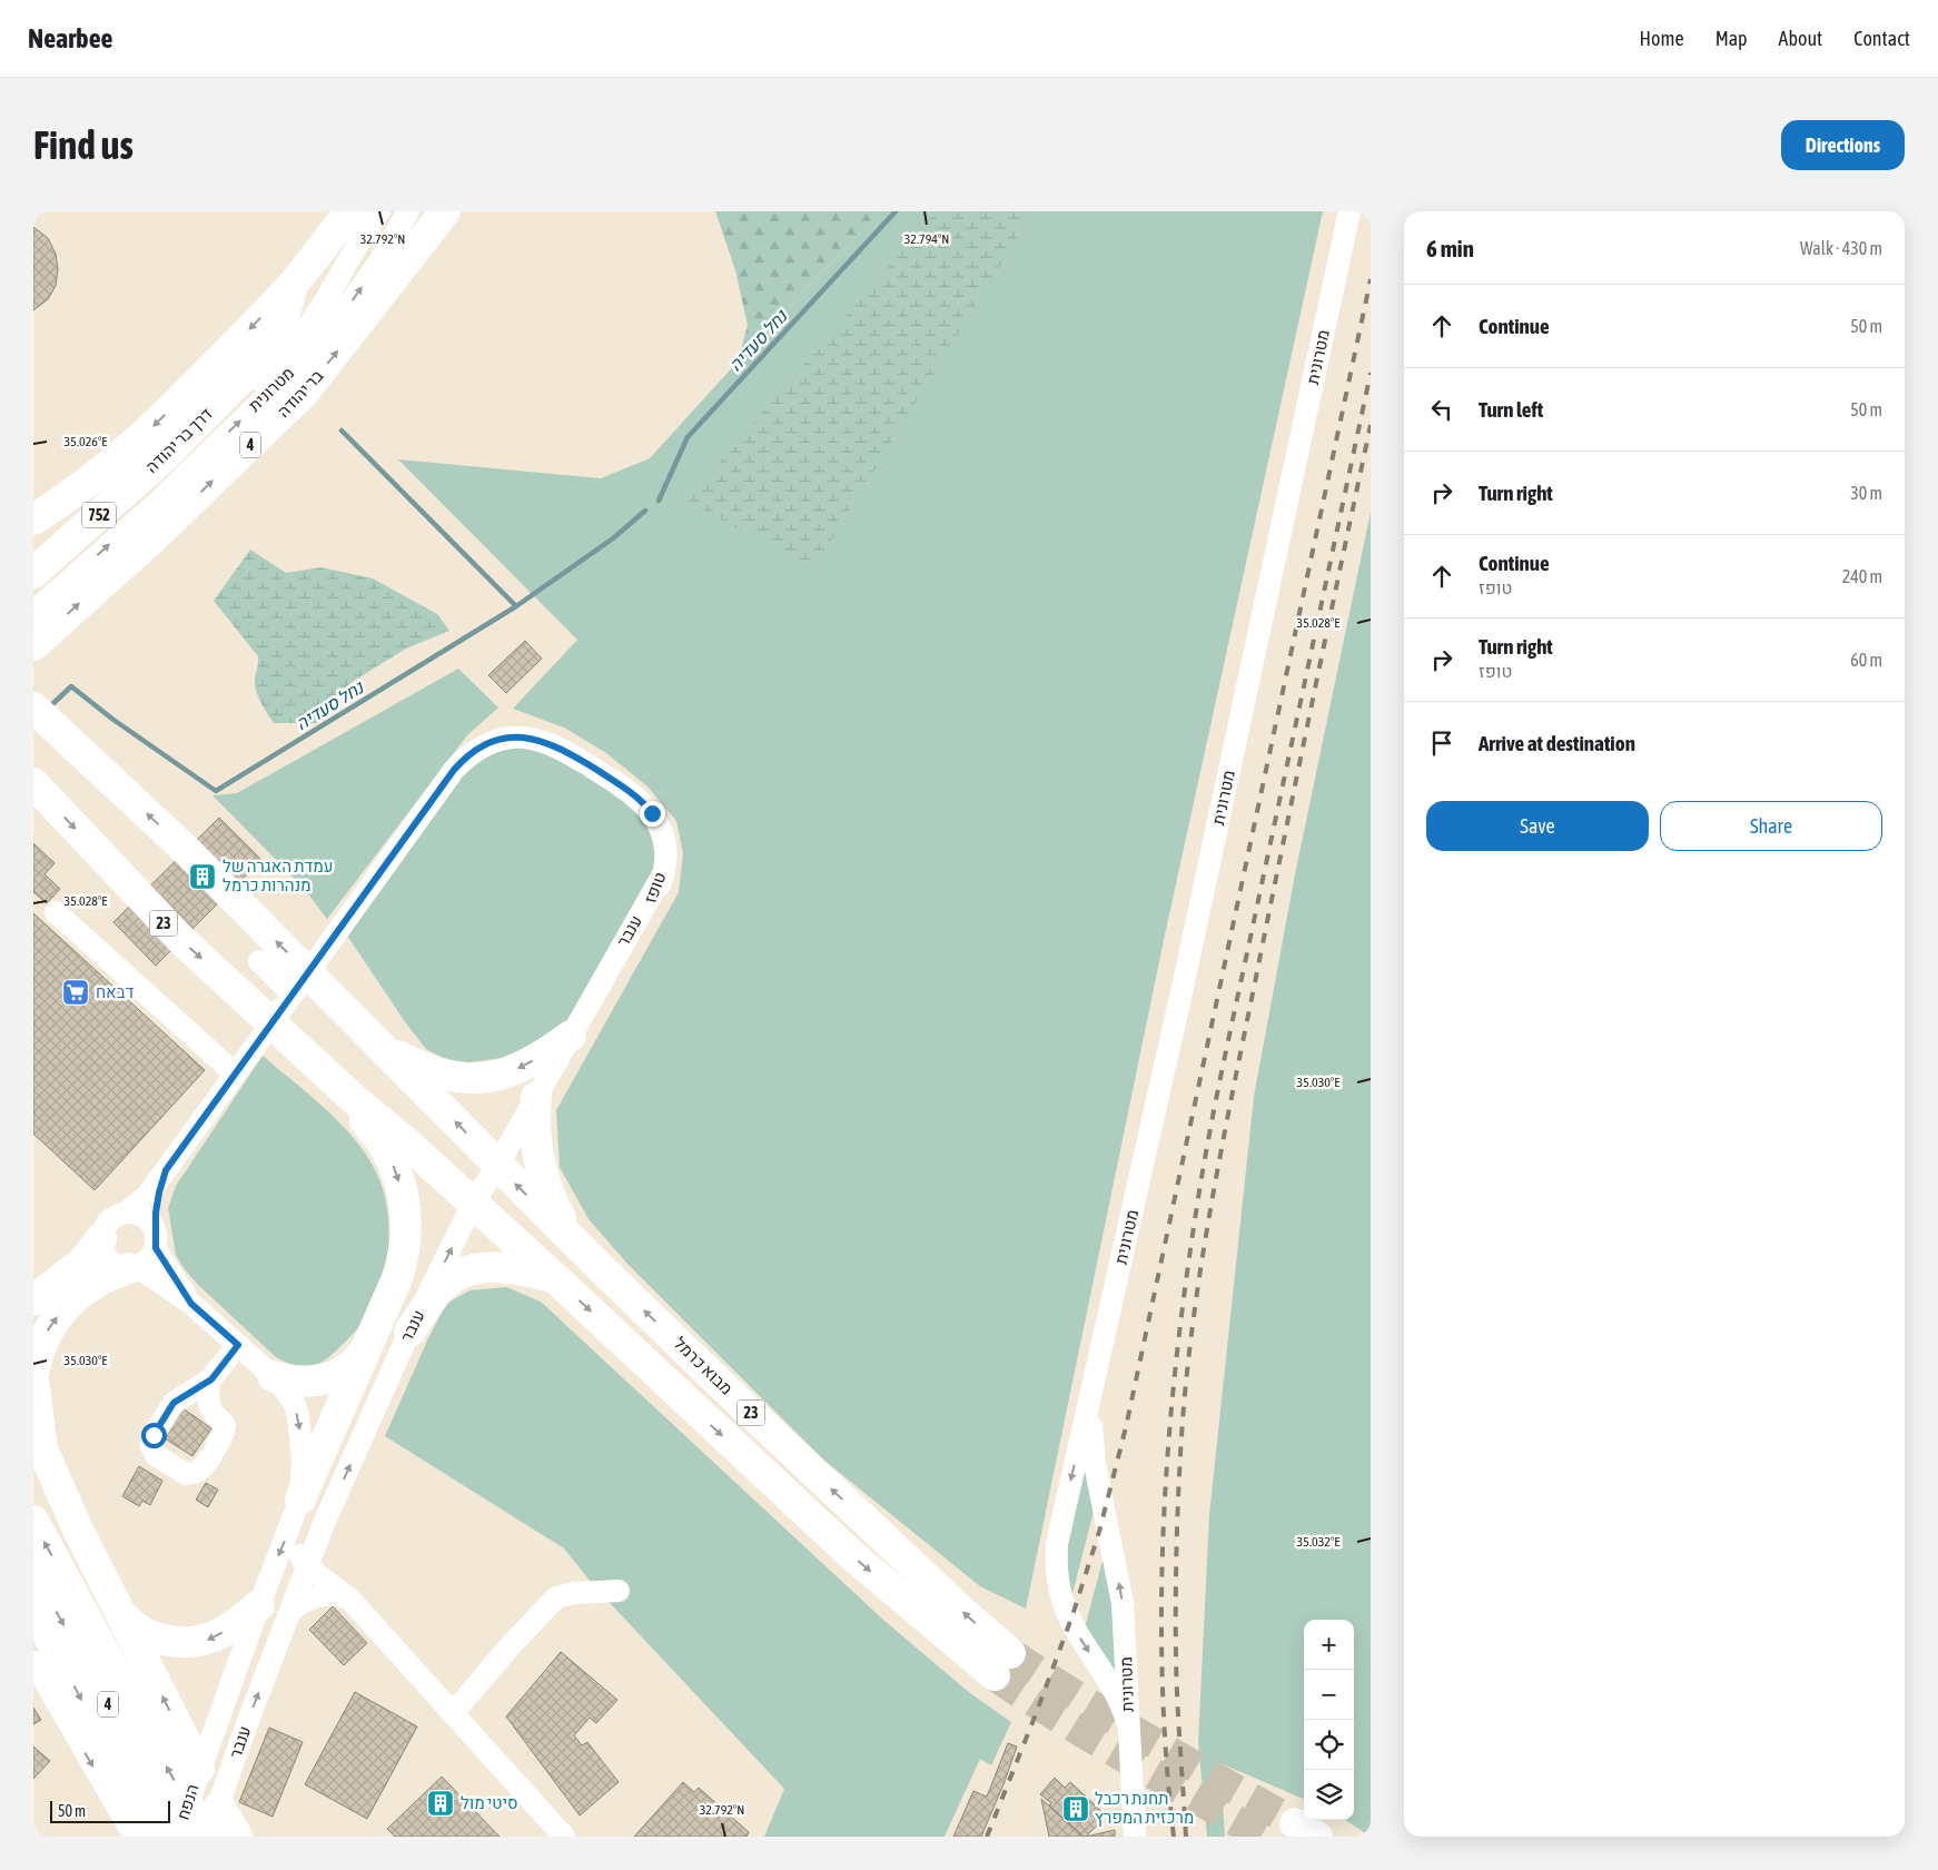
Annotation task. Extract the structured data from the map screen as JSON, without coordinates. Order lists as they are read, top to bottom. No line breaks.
{"streets":{"highway":["בר יהודה","דרך בר יהודה","4","752","23","מבוא כרמל"],"street":["מטרונית","טופז","ענבר","הנפח"]},"crossings":[["מטרונית","דרך בר יהודה"],["4","הנפח"],["טופז","ענבר"],["23","ענבר"],["23","מבוא כרמל"],["ענבר","מבוא כרמל"],["ענבר","הנפח"]],"water":["נחל סעדיה"],"places":{"building":["עמדת האגרה של מנהרות כרמל","סיטי מול","תחנת רכבל מרכזית המפרץ"],"supermarket":["דבאח"]},"scale_bar":"50 m","page":{"header":"Nearbee","nav":["Home","Map","About","Contact"],"buttons":["Directions",["Save","Share"]],"title":"Find us","heading":["6 min","Walk · 430 m"],"list":[["Continue","50 m"],["Turn left","50 m"],["Turn right","30 m"],["Continue","טופז","240 m"],["Turn right","טופז","60 m"],"Arrive at destination"],"map_buttons":["+","−"],"scale":"50 m"},"coordinates":["32.792°N","32.794°N","35.026°E","35.028°E","35.030°E","35.032°E"]}
